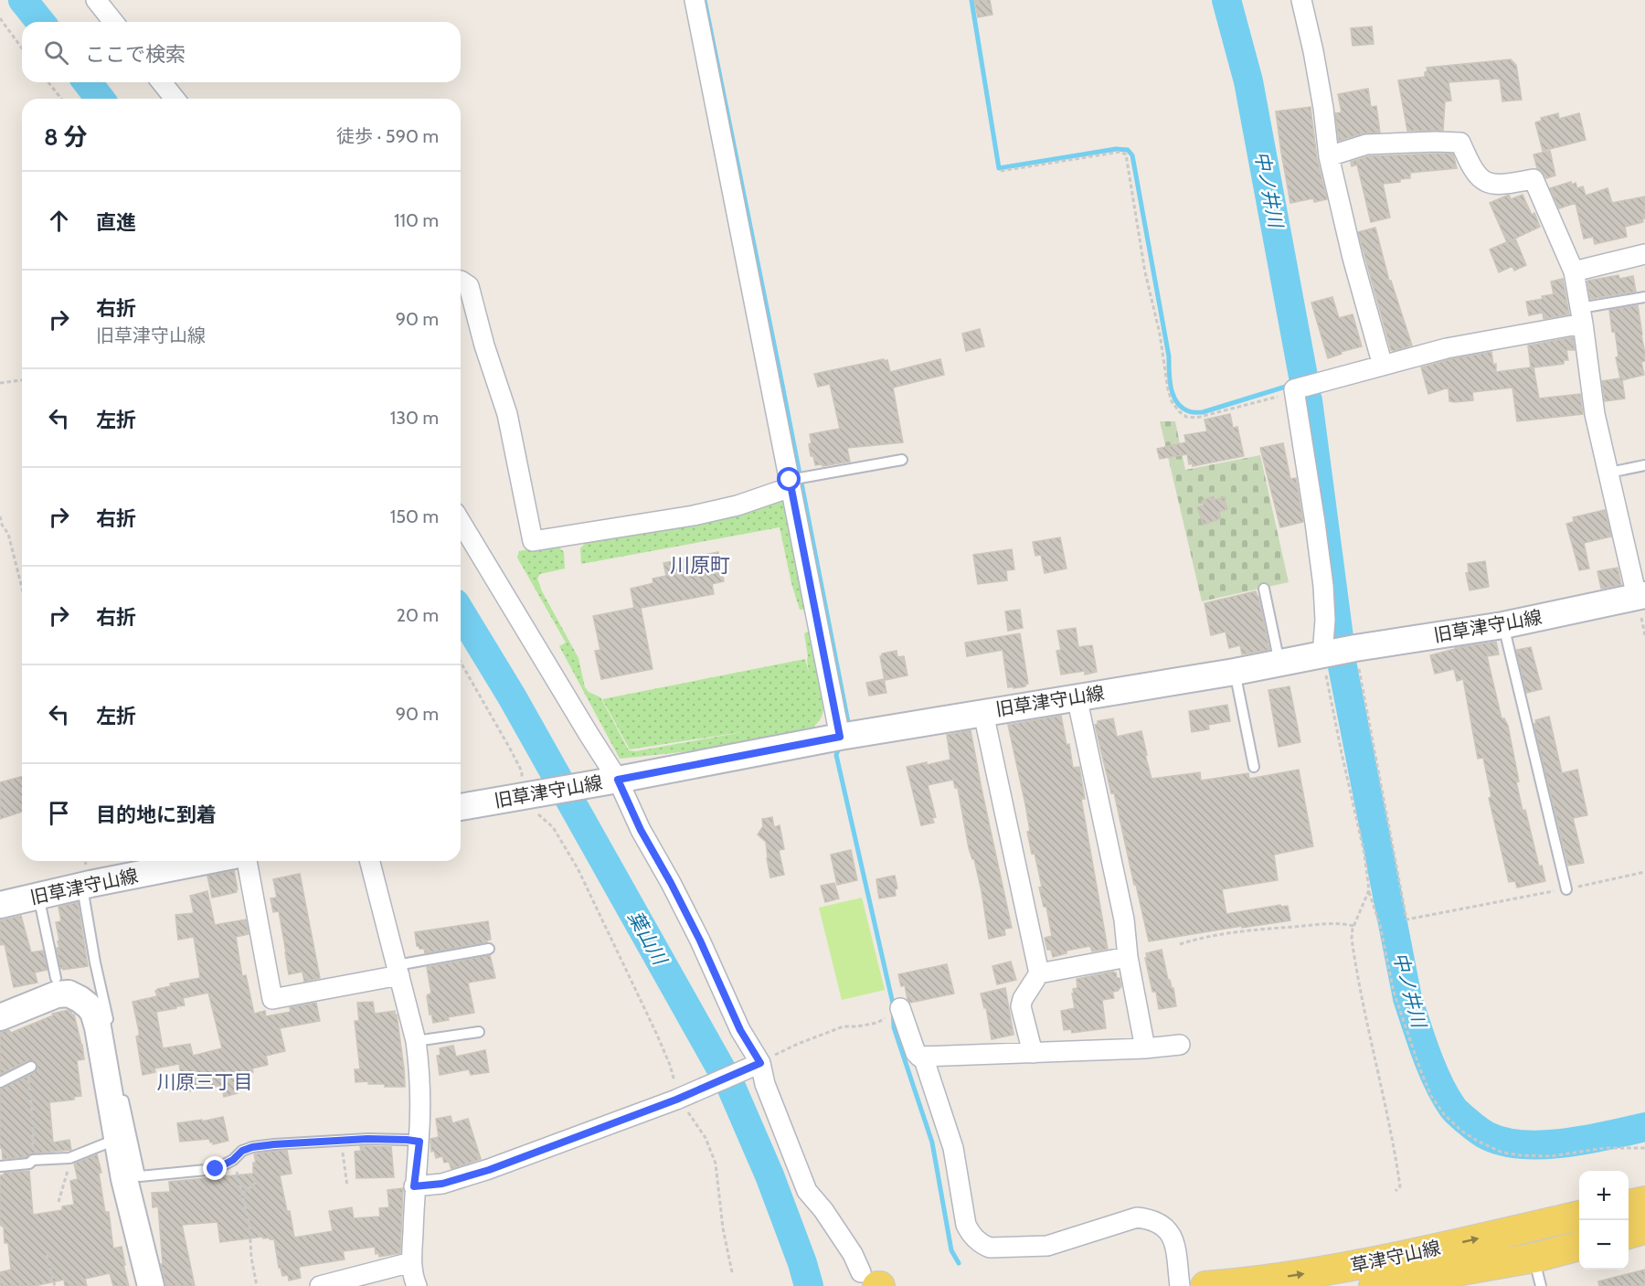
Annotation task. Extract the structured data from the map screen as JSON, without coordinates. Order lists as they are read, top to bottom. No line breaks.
{"streets":{"main road":["草津守山線"],"street":["旧草津守山線"]},"districts":["川原町","川原三丁目"],"water":["中ノ井川","葉山川"],"page":{"search":"ここで検索","heading":["8 分","徒歩 · 590 m"],"list":[["直進","110 m"],["右折","旧草津守山線","90 m"],["左折","130 m"],["右折","150 m"],["右折","20 m"],["左折","90 m"],"目的地に到着"],"map_buttons":["+","−"]}}
